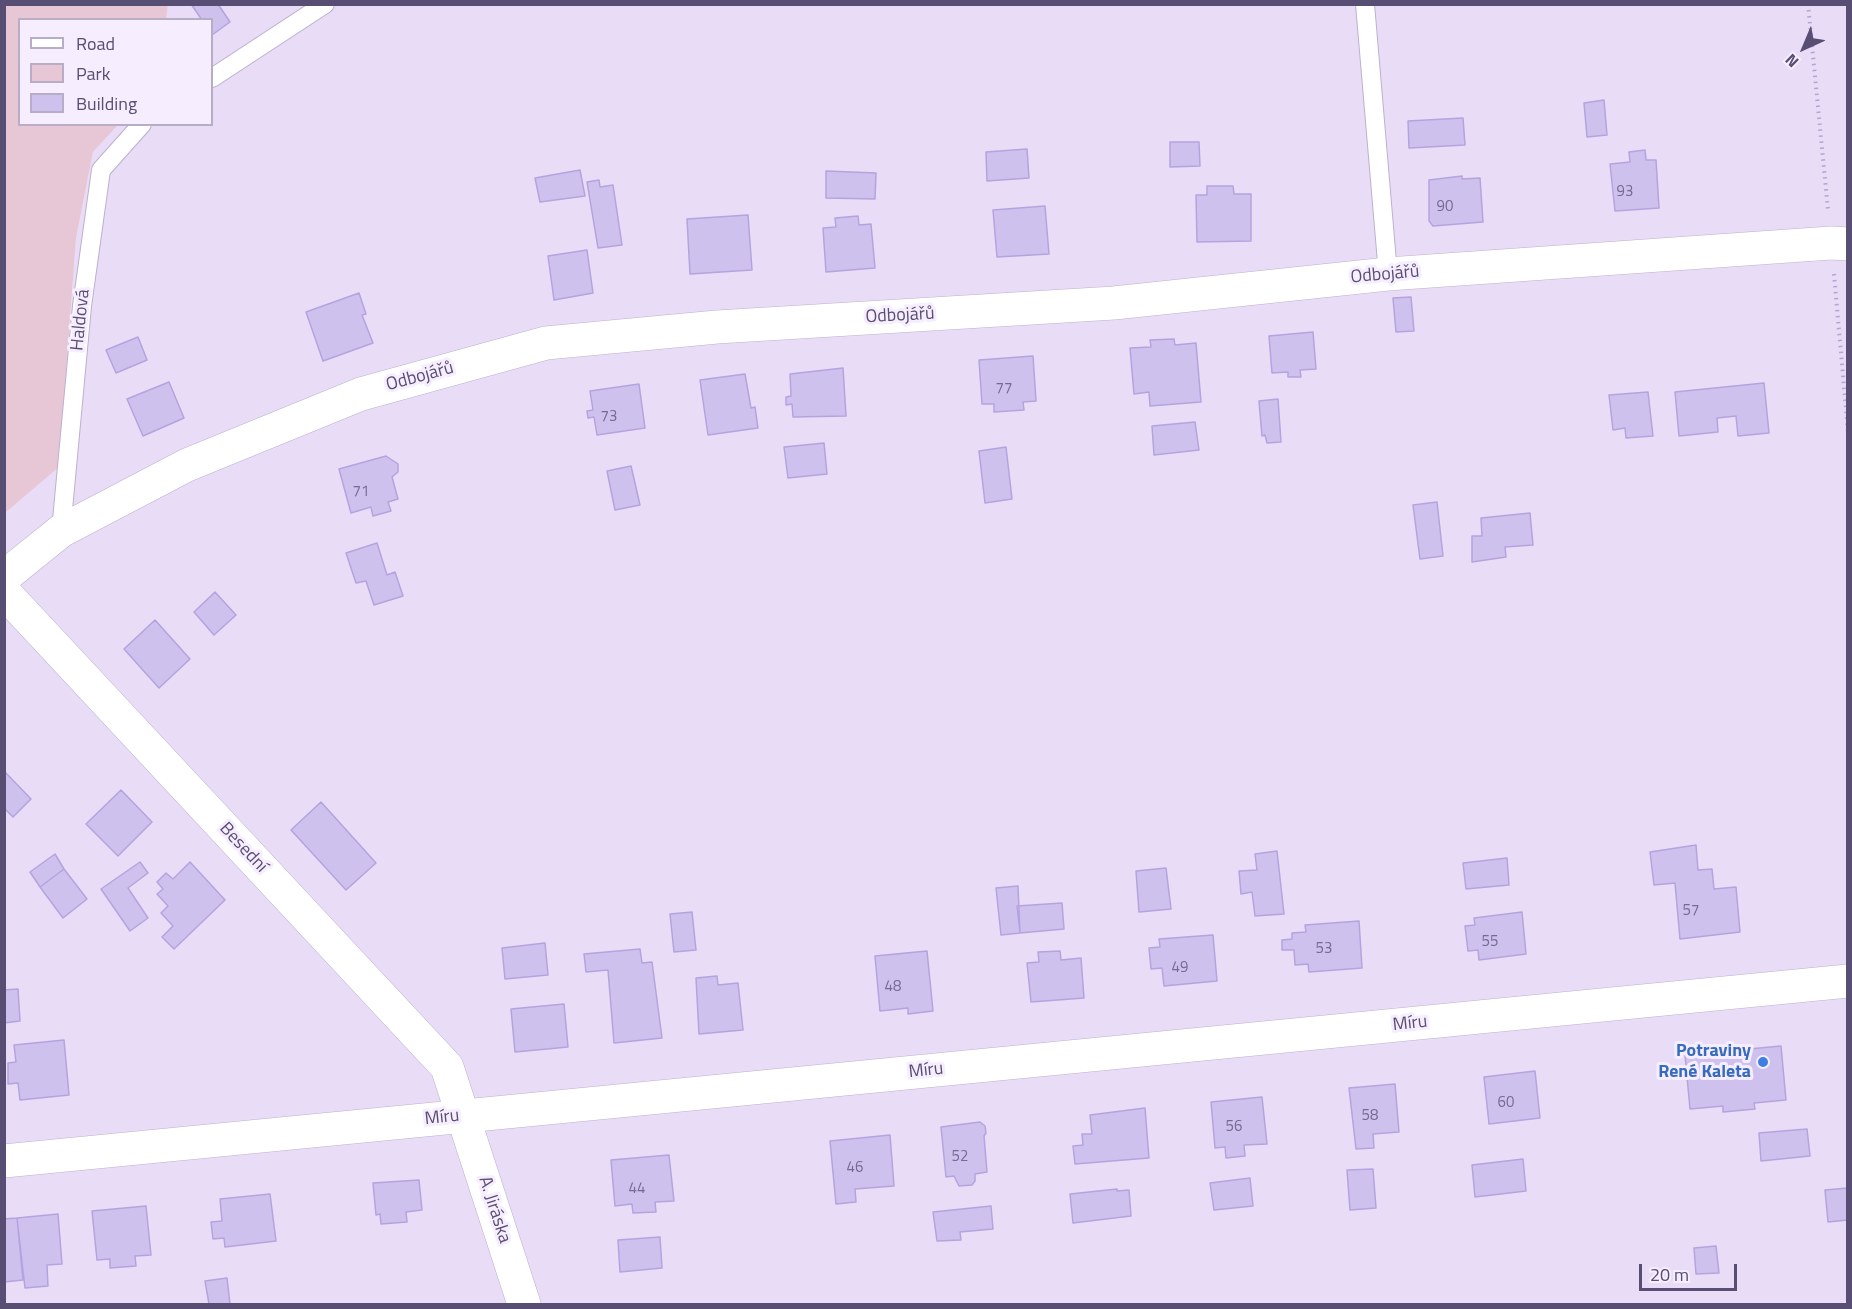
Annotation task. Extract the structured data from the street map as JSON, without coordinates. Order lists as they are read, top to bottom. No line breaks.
{"streets":{"street":["Odbojářů","Besední","Míru","A. Jiráska"],"lane":["Haldová"]},"crossings":[["Odbojářů","Haldová"],["Besední","Míru"],["Besední","A. Jiráska"],["Míru","A. Jiráska"]],"places":["Potraviny René Kaleta"],"house_numbers":["93","90","77","73","71","57","55","53","49","48","60","58","56","52","46","44"],"legend":["Road","Park","Building"],"scale_bar":"20 m","north":"bottom left"}
